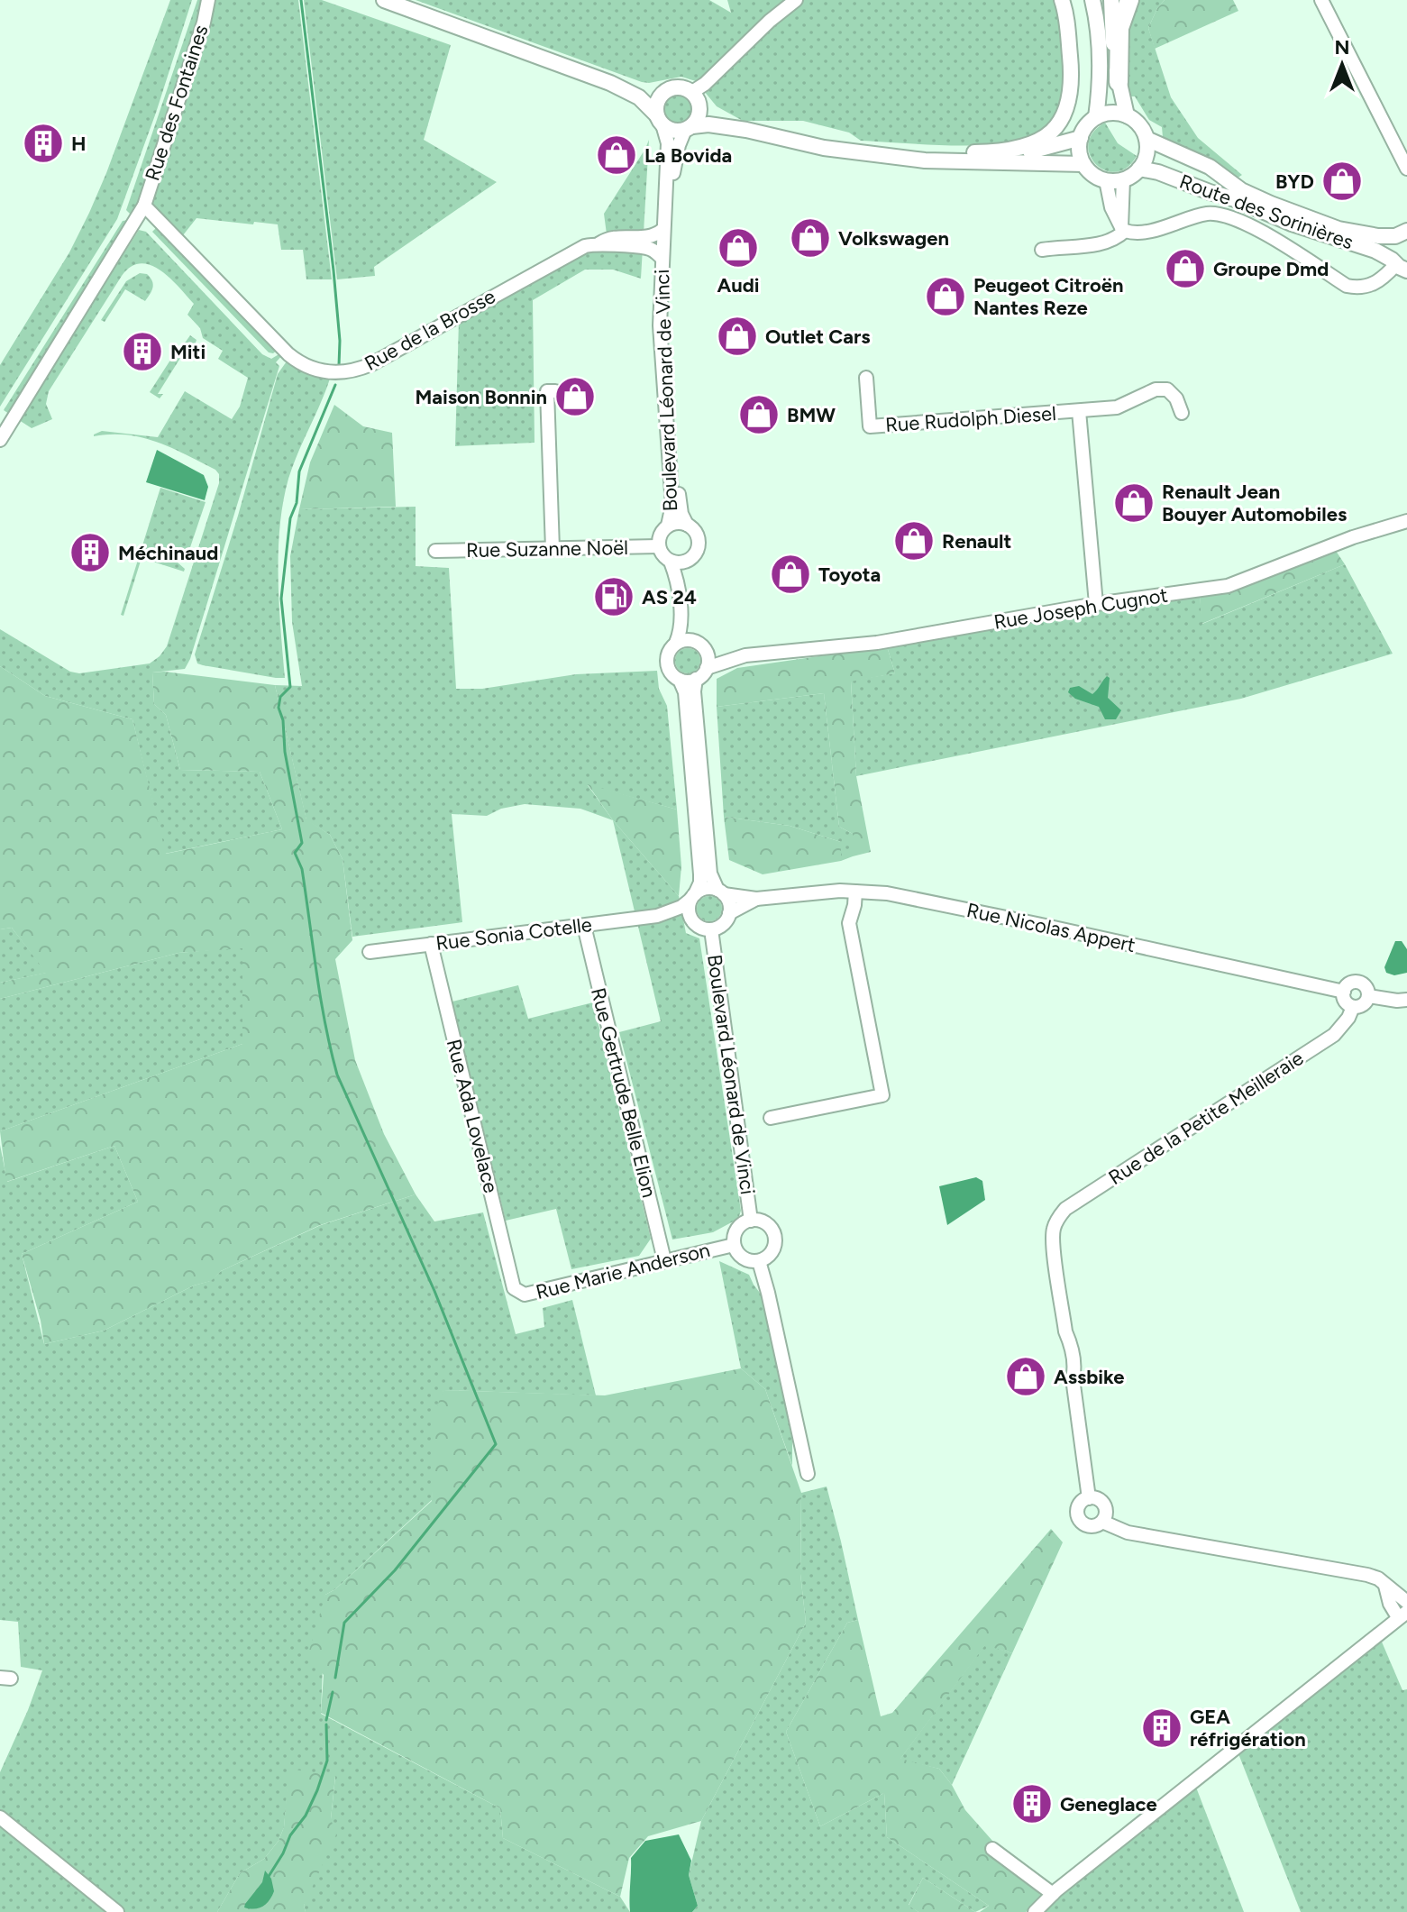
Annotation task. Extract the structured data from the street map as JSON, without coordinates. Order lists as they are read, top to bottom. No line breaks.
{"streets":{"main road":["Route des Sorinières"],"street":["Rue des Fontaines","Rue de la Brosse","Boulevard Léonard de Vinci","Rue Rudolph Diesel","Rue Suzanne Noël","Rue Joseph Cugnot","Rue Nicolas Appert","Rue Sonia Cotelle","Rue Gertrude Belle Elion","Rue Ada Lovelace","Rue de la Petite Meilleraie","Rue Marie Anderson"]},"crossings":[["Rue des Fontaines","Rue de la Brosse"],["Rue de la Brosse","Boulevard Léonard de Vinci"],["Boulevard Léonard de Vinci","Rue Suzanne Noël"],["Boulevard Léonard de Vinci","Rue Marie Anderson"],["Rue Rudolph Diesel","Rue Joseph Cugnot"],["Rue Nicolas Appert","Rue de la Petite Meilleraie"],["Rue Sonia Cotelle","Rue Gertrude Belle Elion"],["Rue Sonia Cotelle","Rue Ada Lovelace"],["Rue Gertrude Belle Elion","Rue Marie Anderson"],["Rue Ada Lovelace","Rue Marie Anderson"]],"places":{"building":["H","Miti","Méchinaud","GEA réfrigération","Geneglace"],"shop":["La Bovida","BYD","Volkswagen","Audi","Groupe Dmd","Peugeot Citroën Nantes Reze","Outlet Cars","Maison Bonnin","BMW","Renault Jean Bouyer Automobiles","Renault","Toyota","Assbike"],"fuel station":["AS 24"]},"north":"top"}
